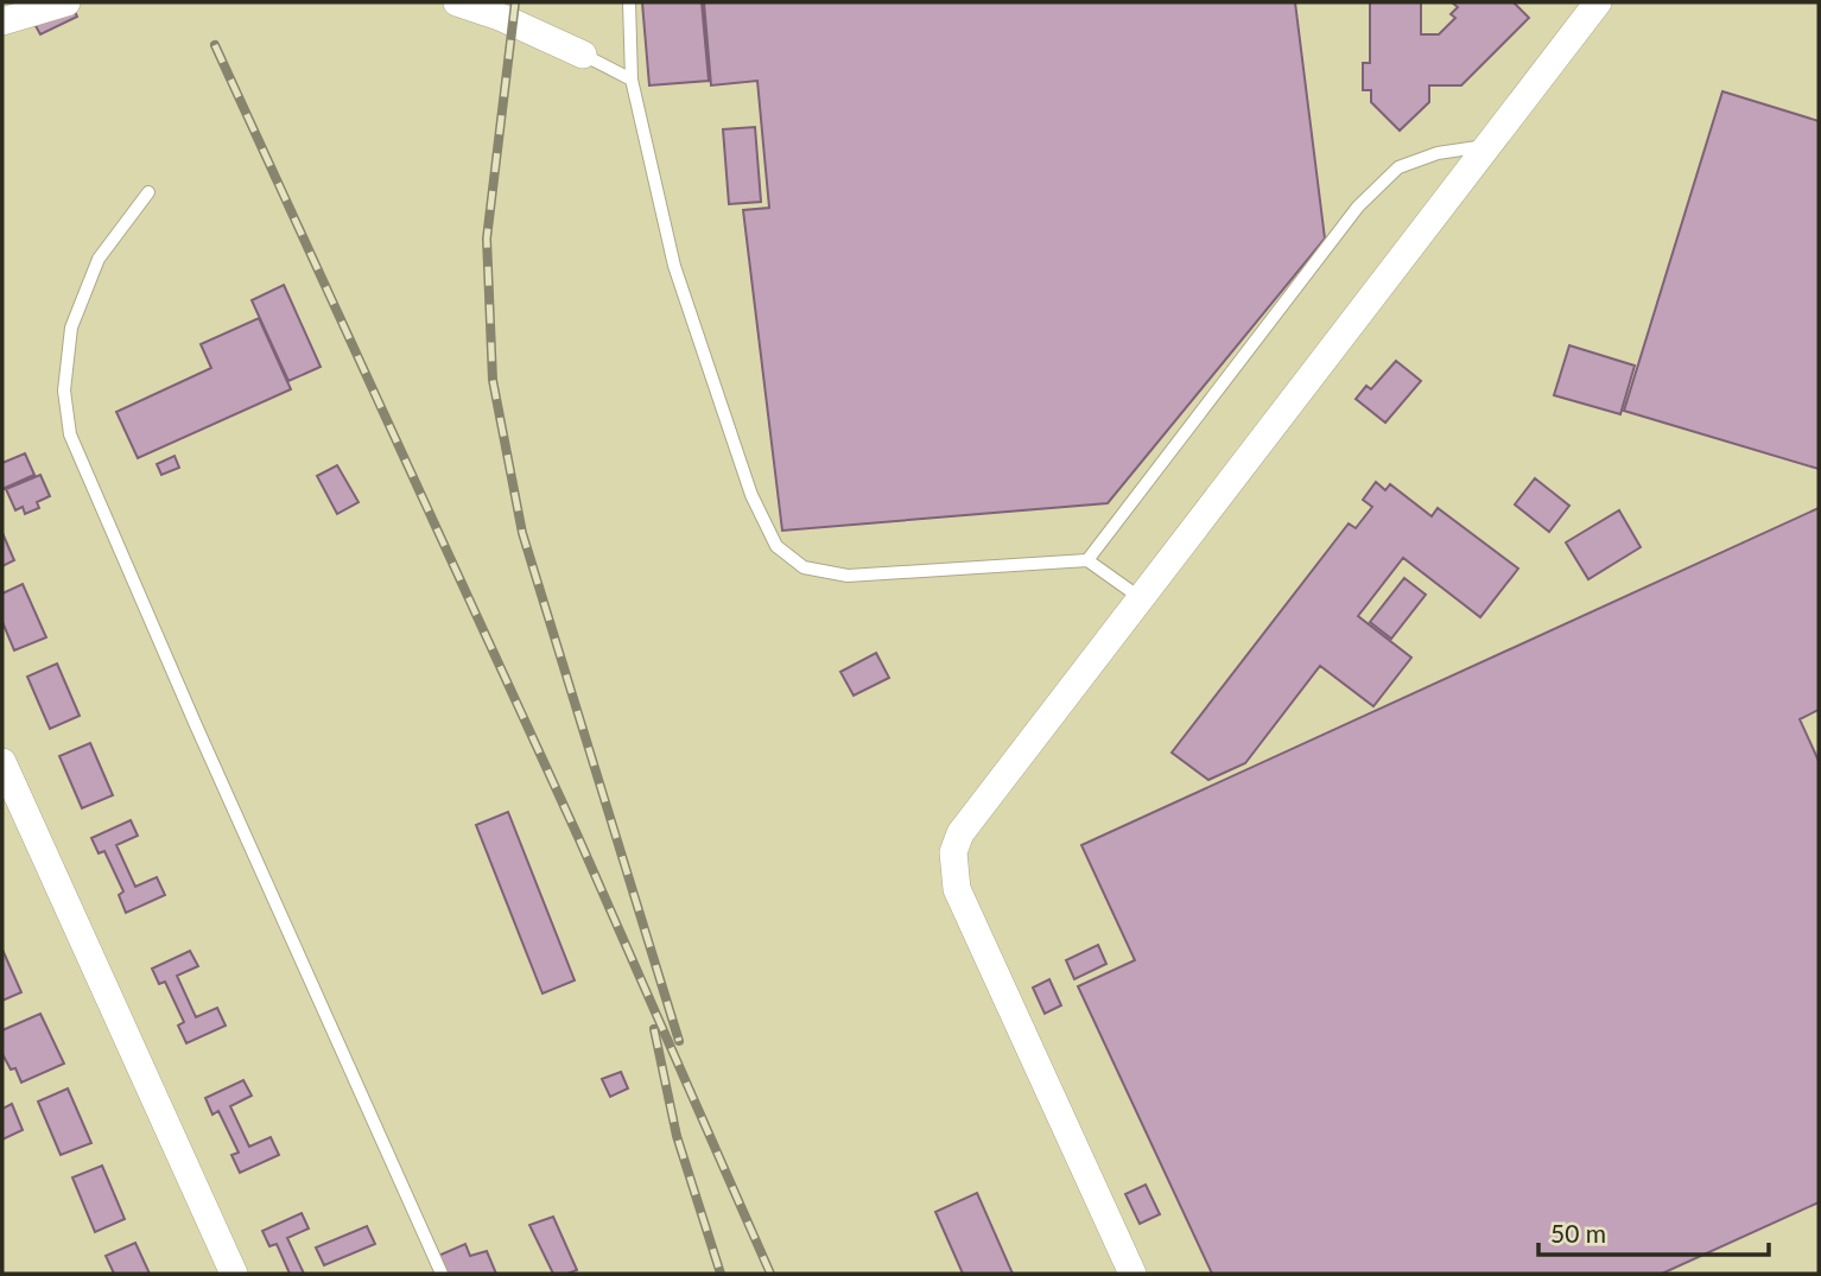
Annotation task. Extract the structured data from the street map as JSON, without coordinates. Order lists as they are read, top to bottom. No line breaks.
{"scale_bar":"50 m"}
